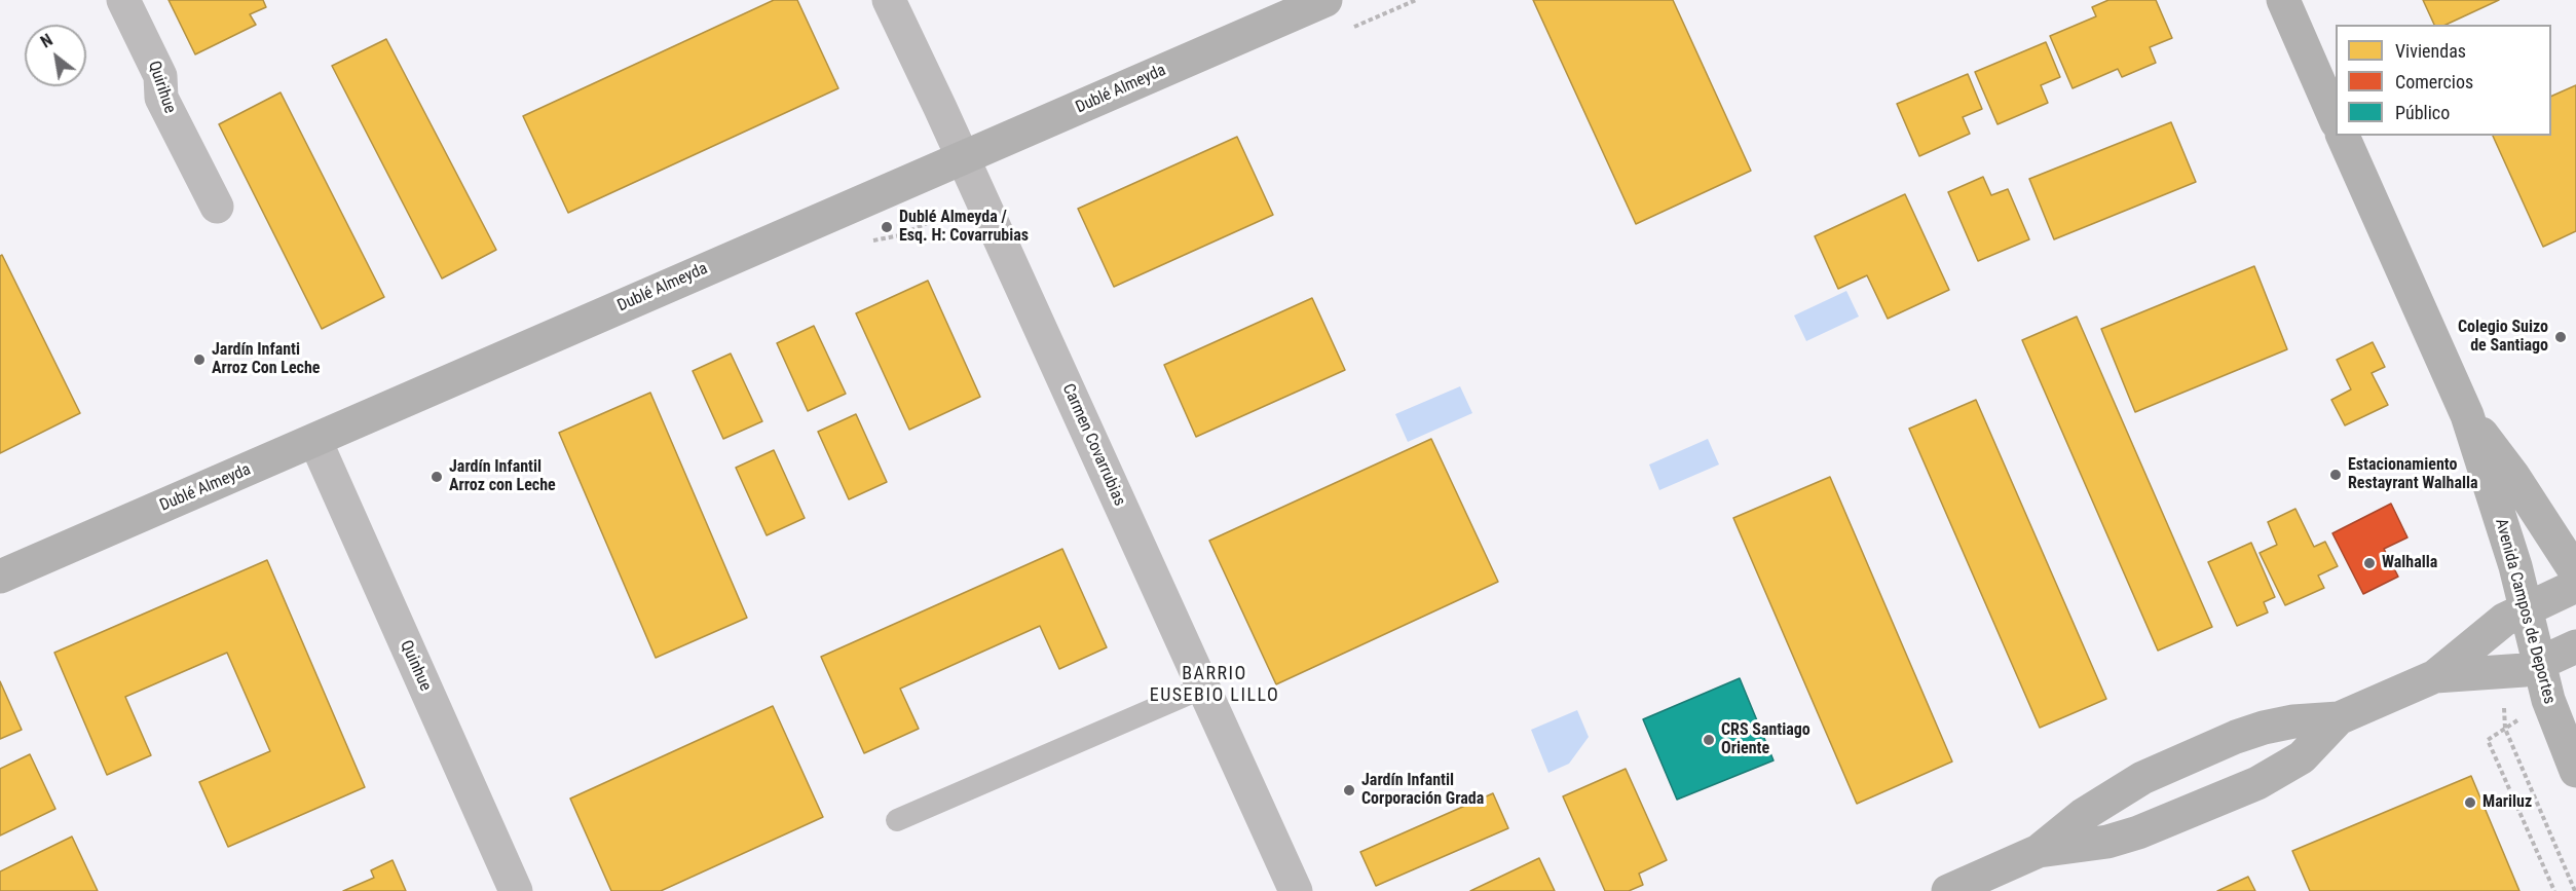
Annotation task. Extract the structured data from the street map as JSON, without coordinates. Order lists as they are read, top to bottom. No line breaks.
{"streets":{"main road":["Dublé Almeyda","Avenida Campos de Deportes"],"street":["Quirihue","Carmen Covarrubias","Quinhue"]},"crossings":[["Dublé Almeyda","Carmen Covarrubias"],["Dublé Almeyda","Quinhue"]],"districts":["BARRIO EUSEBIO LILLO"],"places":["Dublé Almeyda / Esq. H: Covarrubias","Colegio Suizo de Santiago","Jardín Infanti Arroz Con Leche","Estacionamiento Restayrant Walhalla","Jardín Infantil Arroz con Leche","Walhalla","CRS Santiago Oriente","Jardín Infantil Corporación Grada","Mariluz"],"legend":["Viviendas","Comercios","Público"],"north":"top left"}
